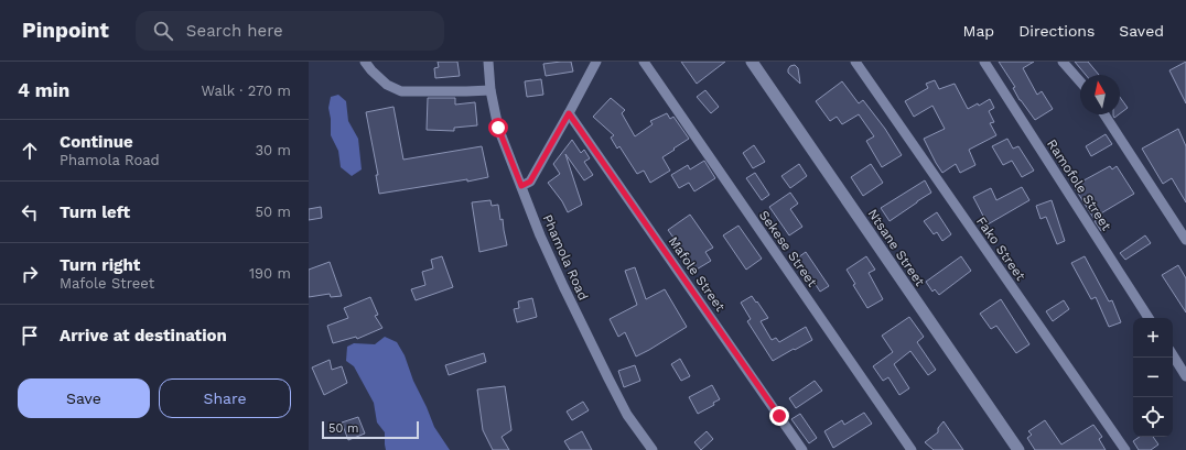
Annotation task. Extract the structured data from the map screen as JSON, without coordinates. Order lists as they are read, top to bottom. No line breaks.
{"streets":{"street":["Ramofole Street","Ntsane Street","Sekese Street","Fako Street","Phamola Road","Mafole Street"]},"scale_bar":"50 m","north":"top","page":{"header":"Pinpoint","search":"Search here","nav":["Map","Directions","Saved"],"heading":["4 min","Walk · 270 m"],"list":[["Continue","Phamola Road","30 m"],["Turn left","50 m"],["Turn right","Mafole Street","190 m"],"Arrive at destination"],"map_buttons":["+","−"],"buttons":["Save","Share"],"scale":"50 m"}}
